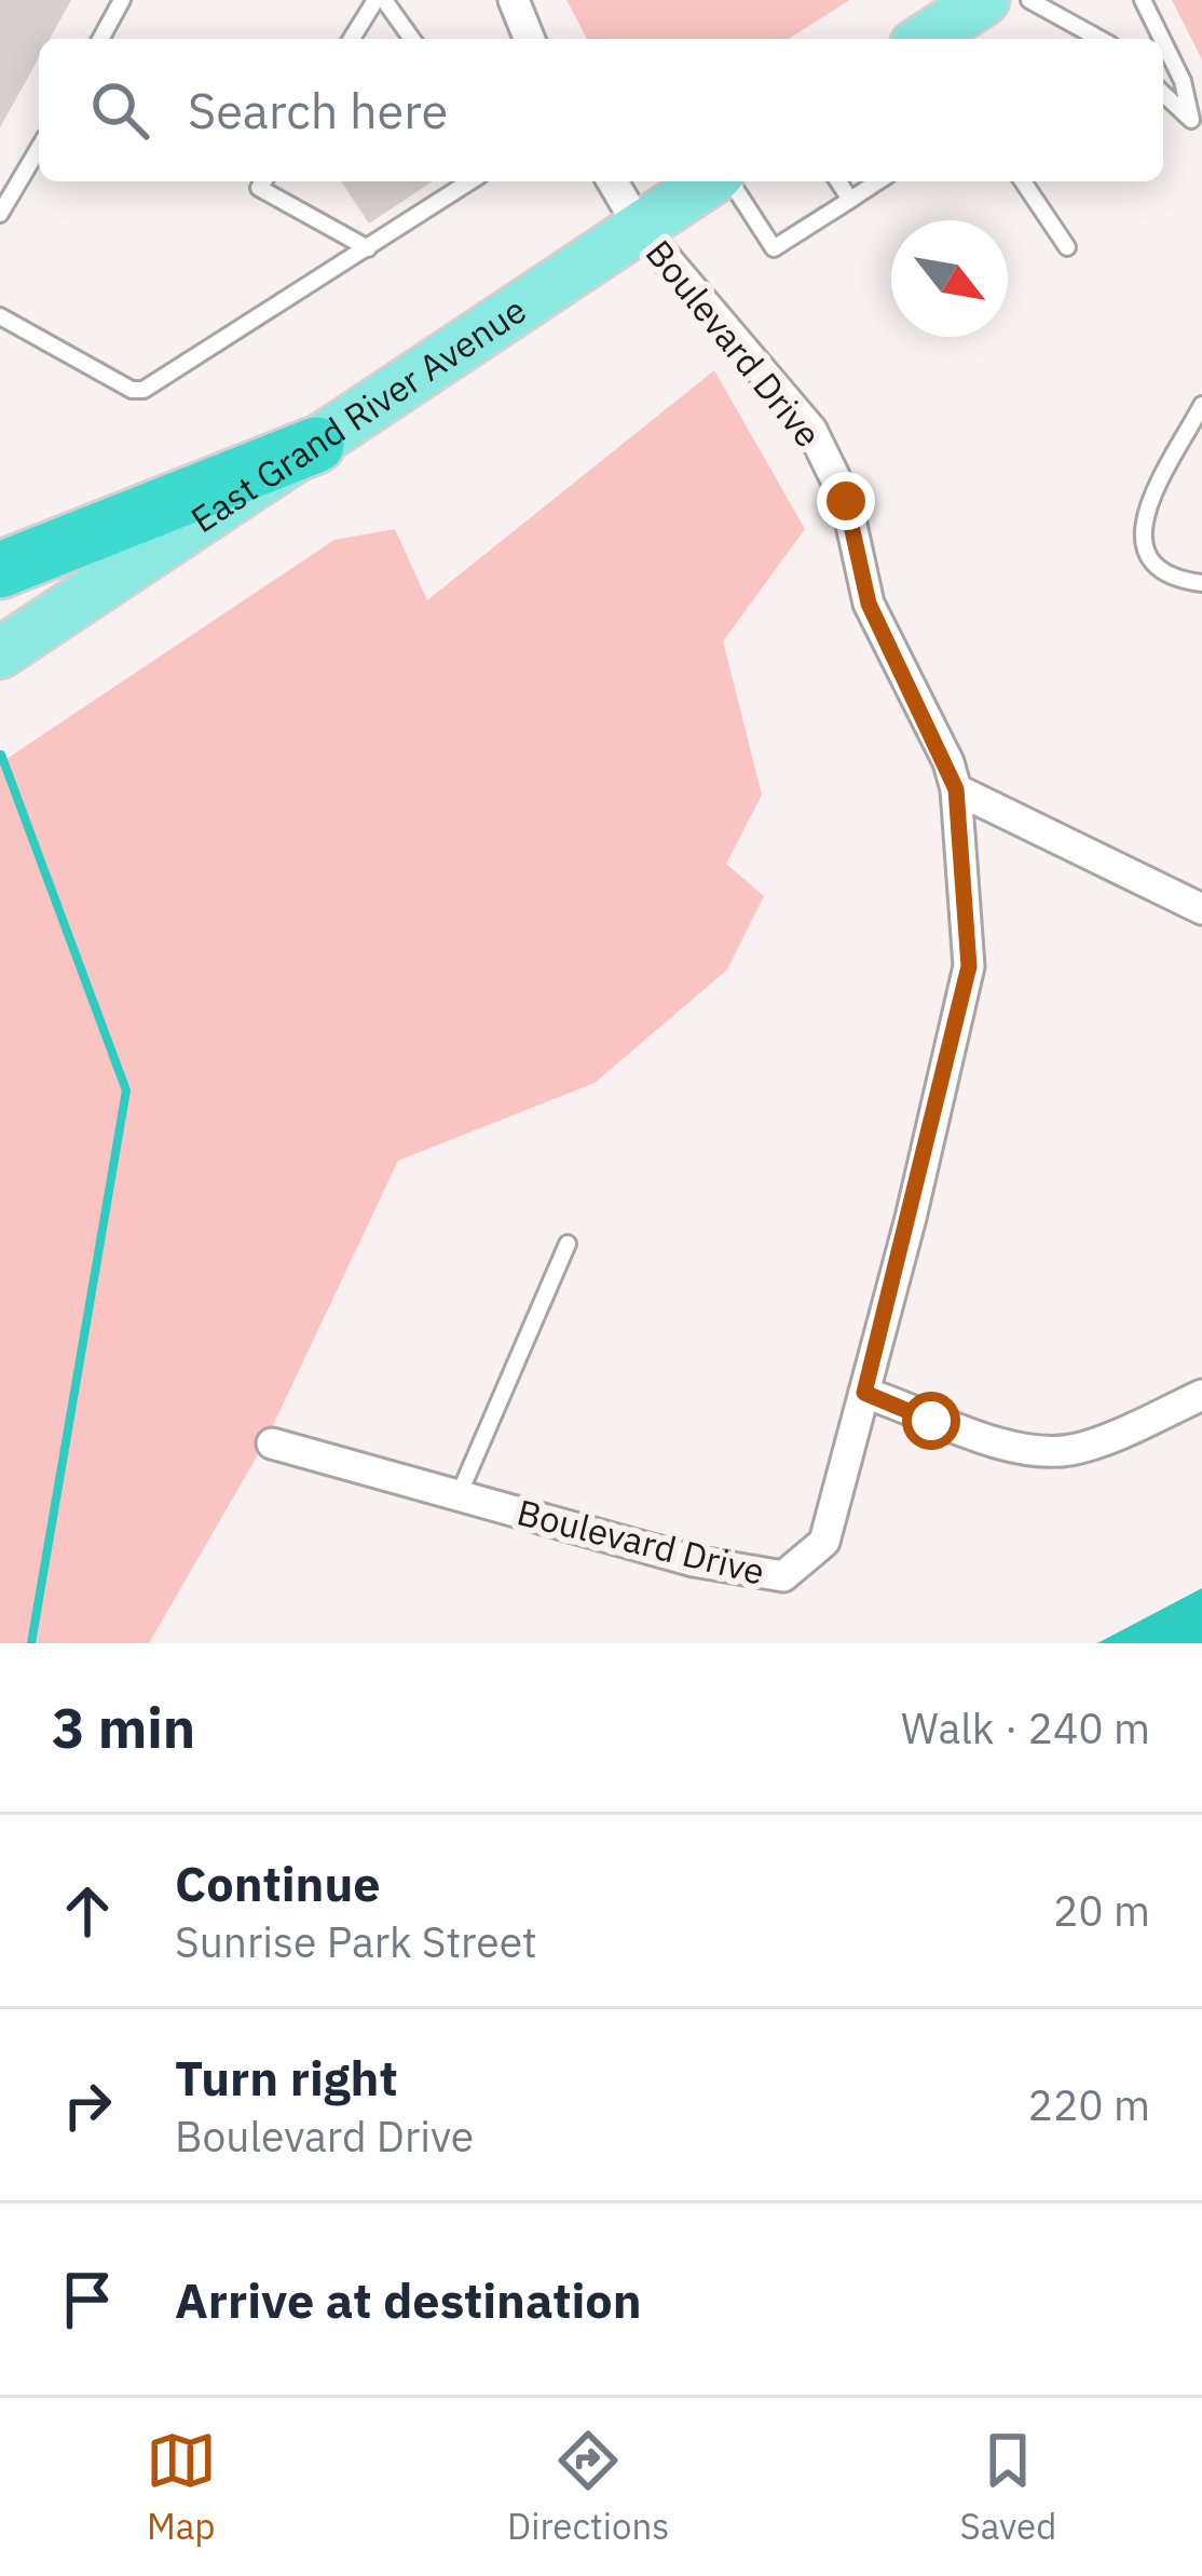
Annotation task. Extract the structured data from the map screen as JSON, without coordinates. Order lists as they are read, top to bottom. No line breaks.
{"streets":{"main road":["East Grand River Avenue"],"street":["Boulevard Drive"]},"crossings":[["Boulevard Drive","East Grand River Avenue"]],"north":"bottom right","page":{"search":"Search here","heading":["3 min","Walk · 240 m"],"list":[["Continue","Sunrise Park Street","20 m"],["Turn right","Boulevard Drive","220 m"],"Arrive at destination"],"nav":["Map","Directions","Saved"]}}
